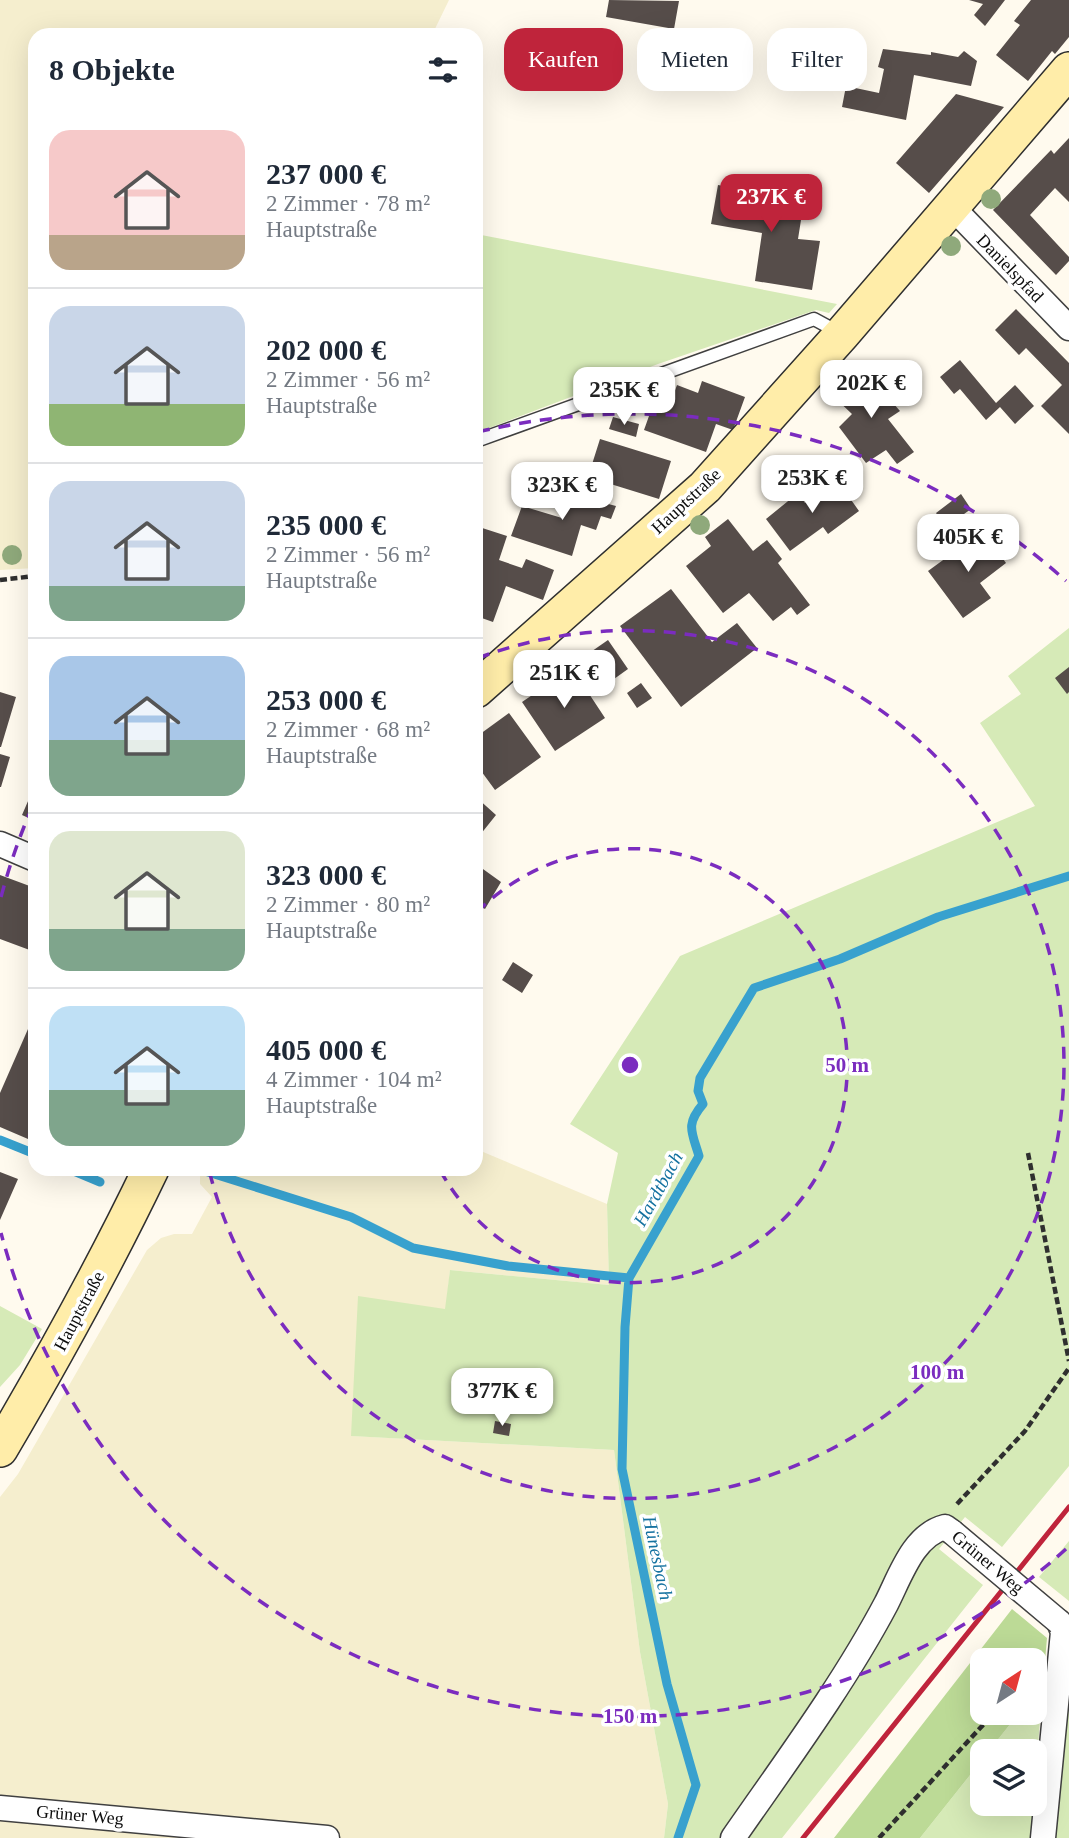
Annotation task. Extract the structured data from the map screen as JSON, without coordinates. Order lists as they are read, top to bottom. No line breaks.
{"streets":{"main road":["Hauptstraße"],"street":["Danielspfad","Grüner Weg"]},"crossings":[["Danielspfad","Hauptstraße"]],"water":["Hardtbach","Hünesbach"],"north":"top right","page":{"chip":["Kaufen","Mieten","Filter"],"heading":"8 Objekte","list":[{"name":"237 000 €","note":"2 Zimmer · 78 m² · Hauptstraße"},{"name":"202 000 €","note":"2 Zimmer · 56 m² · Hauptstraße"},{"name":"235 000 €","note":"2 Zimmer · 56 m² · Hauptstraße"},{"name":"253 000 €","note":"2 Zimmer · 68 m² · Hauptstraße"},{"name":"323 000 €","note":"2 Zimmer · 80 m² · Hauptstraße"},{"name":"405 000 €","note":"4 Zimmer · 104 m² · Hauptstraße"}],"price":["237K €","202K €","235K €","253K €","323K €","405K €","251K €","377K €"]},"rings":["50 m","100 m","150 m"]}
